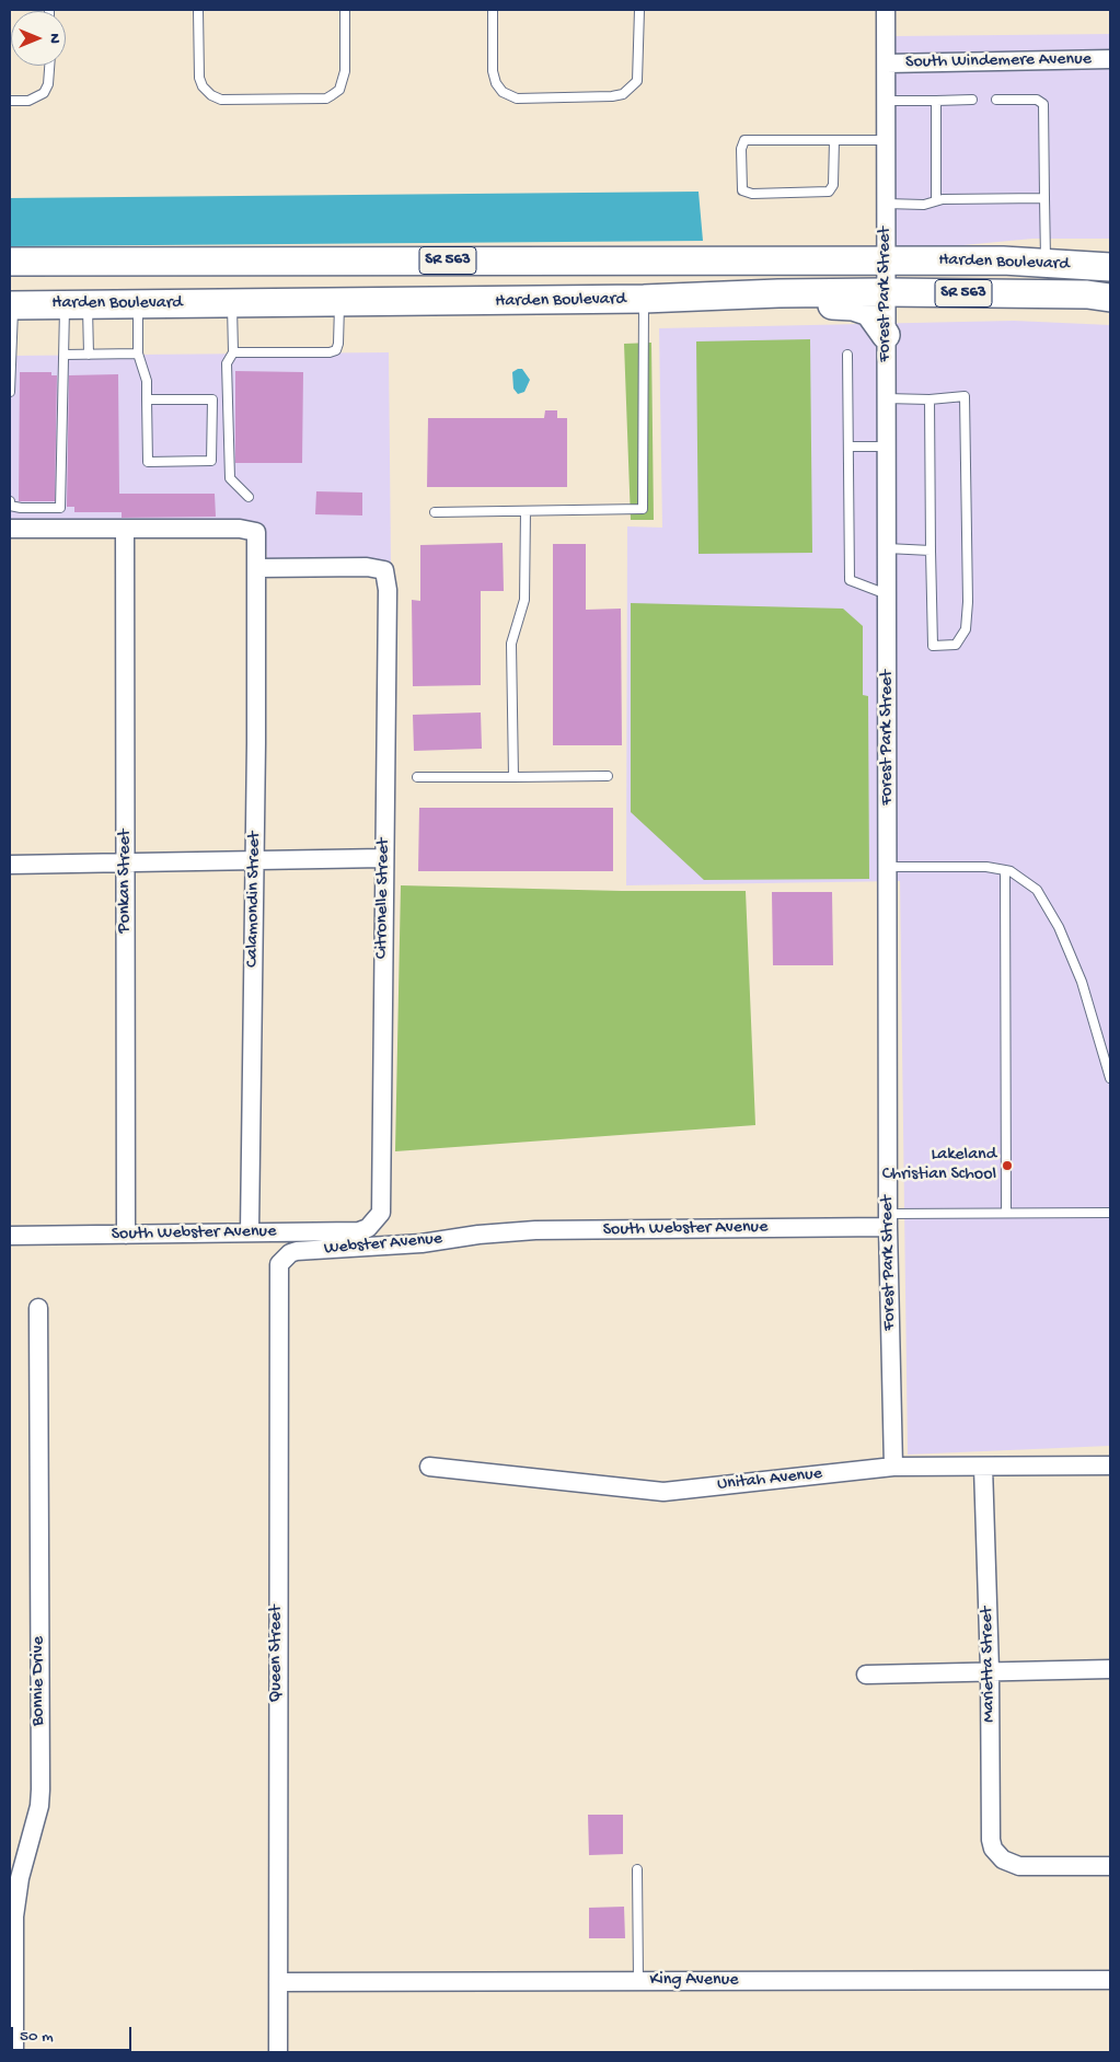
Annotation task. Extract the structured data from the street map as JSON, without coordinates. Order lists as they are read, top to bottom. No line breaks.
{"streets":{"main road":["SR 563","Harden Boulevard"],"street":["South Windemere Avenue","Forest Park Street","Ponkan Street","Citronelle Street","Calamondin Street","South Webster Avenue","Webster Avenue","Unitah Avenue","Queen Street","Marietta Street","Bonnie Drive","King Avenue"]},"crossings":[["South Windemere Avenue","Forest Park Street"],["Harden Boulevard","Forest Park Street"],["Forest Park Street","South Webster Avenue"],["Forest Park Street","Unitah Avenue"],["Ponkan Street","Calamondin Street"],["Ponkan Street","South Webster Avenue"],["Citronelle Street","Calamondin Street"],["Citronelle Street","South Webster Avenue"],["Calamondin Street","South Webster Avenue"],["South Webster Avenue","Webster Avenue"],["Webster Avenue","Queen Street"],["Unitah Avenue","Marietta Street"],["Queen Street","King Avenue"]],"places":["Lakeland Christian School"],"scale_bar":"50 m","north":"right"}
